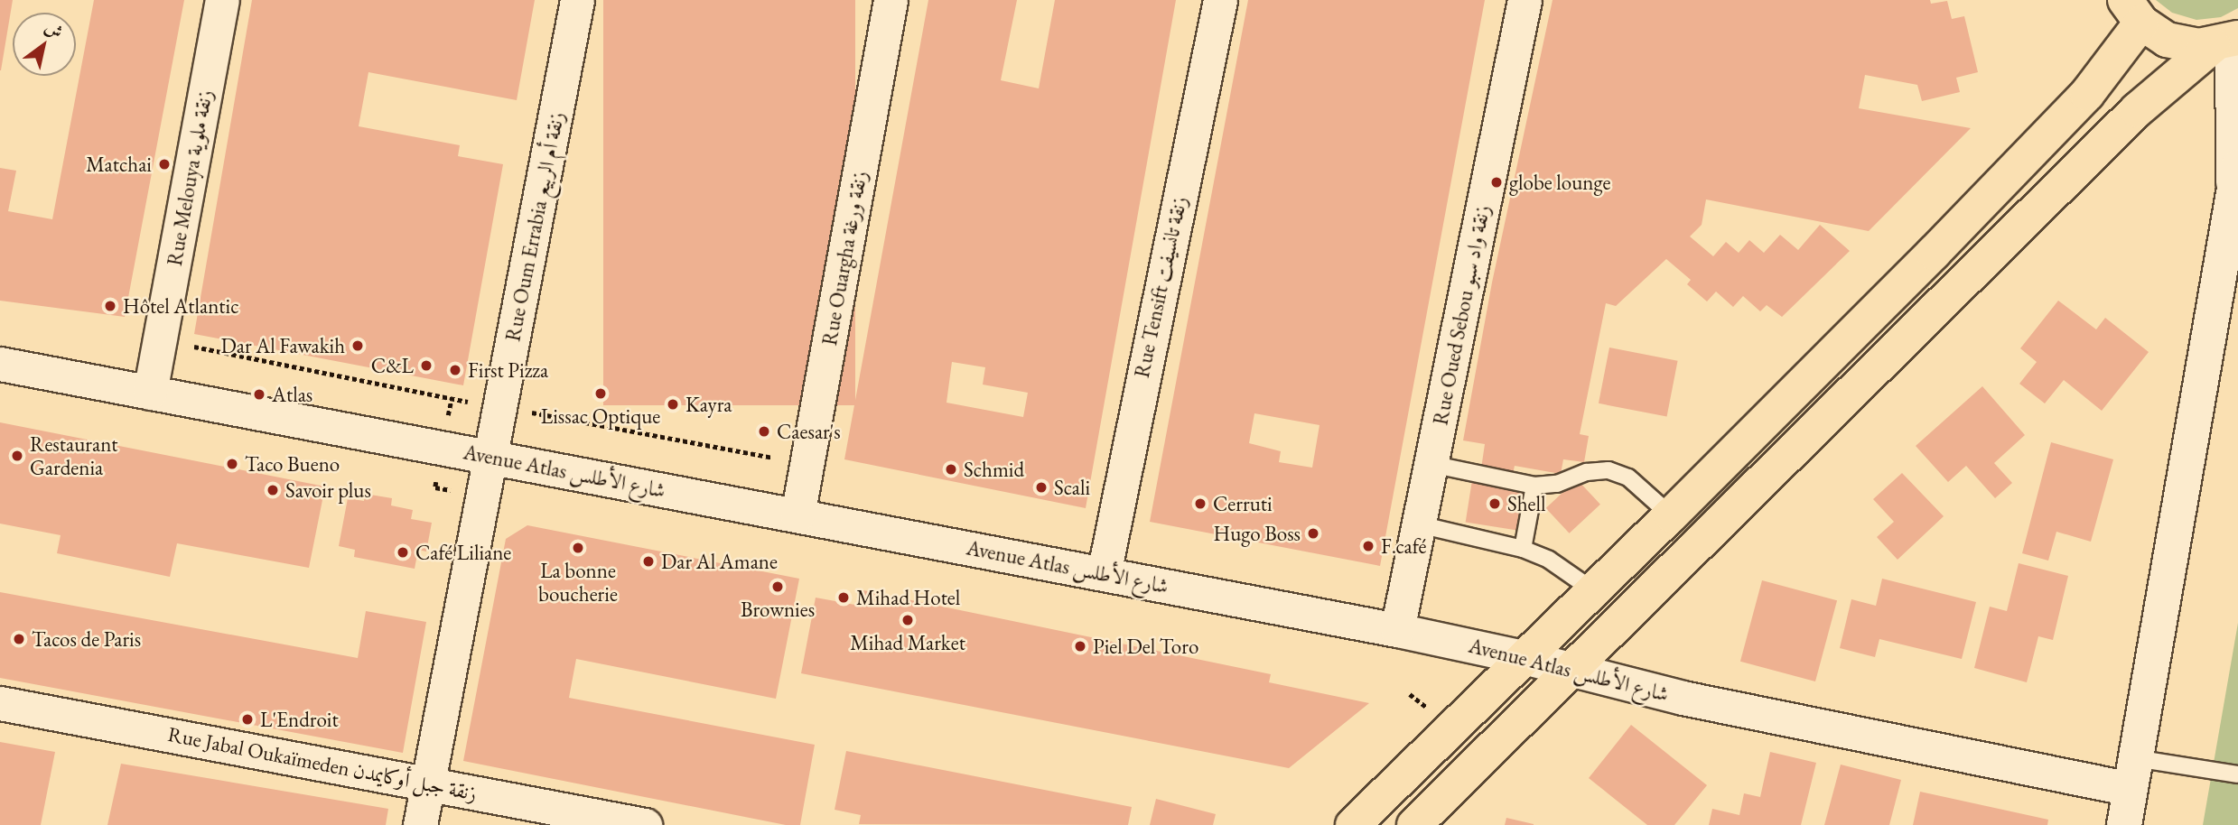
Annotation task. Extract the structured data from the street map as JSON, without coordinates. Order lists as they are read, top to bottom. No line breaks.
{"streets":{"street":["Rue Melouya زنقة ملوية","Rue Oum Errabia زنقة أم الربيع","Rue Ouargha زنقة ورغة","Rue Tensift زنقة تانسيفت","Rue Oued Sebou زنقة واد سبو","Avenue Atlas شارع الأطلس","Rue Jabal Oukaïmeden زنقة جبل أوكايمدن"]},"crossings":[["Rue Melouya زنقة ملوية","Avenue Atlas شارع الأطلس"],["Rue Oum Errabia زنقة أم الربيع","Avenue Atlas شارع الأطلس"],["Rue Oum Errabia زنقة أم الربيع","Rue Jabal Oukaïmeden زنقة جبل أوكايمدن"],["Rue Ouargha زنقة ورغة","Avenue Atlas شارع الأطلس"],["Rue Tensift زنقة تانسيفت","Avenue Atlas شارع الأطلس"],["Rue Oued Sebou زنقة واد سبو","Avenue Atlas شارع الأطلس"]],"places":["Matchai","globe lounge","Hôtel Atlantic","Dar Al Fawakih","C&L","First Pizza","Lissac Optique","Atlas","Kayra","Caesar's","Restaurant Gardenia","Taco Bueno","Schmid","Scali","Savoir plus","Cerruti","Shell","Hugo Boss","F.café","La bonne boucherie","Café Liliane","Dar Al Amane","Brownies","Mihad Hotel","Mihad Market","Tacos de Paris","Piel Del Toro","L'Endroit"],"north":"top right"}
